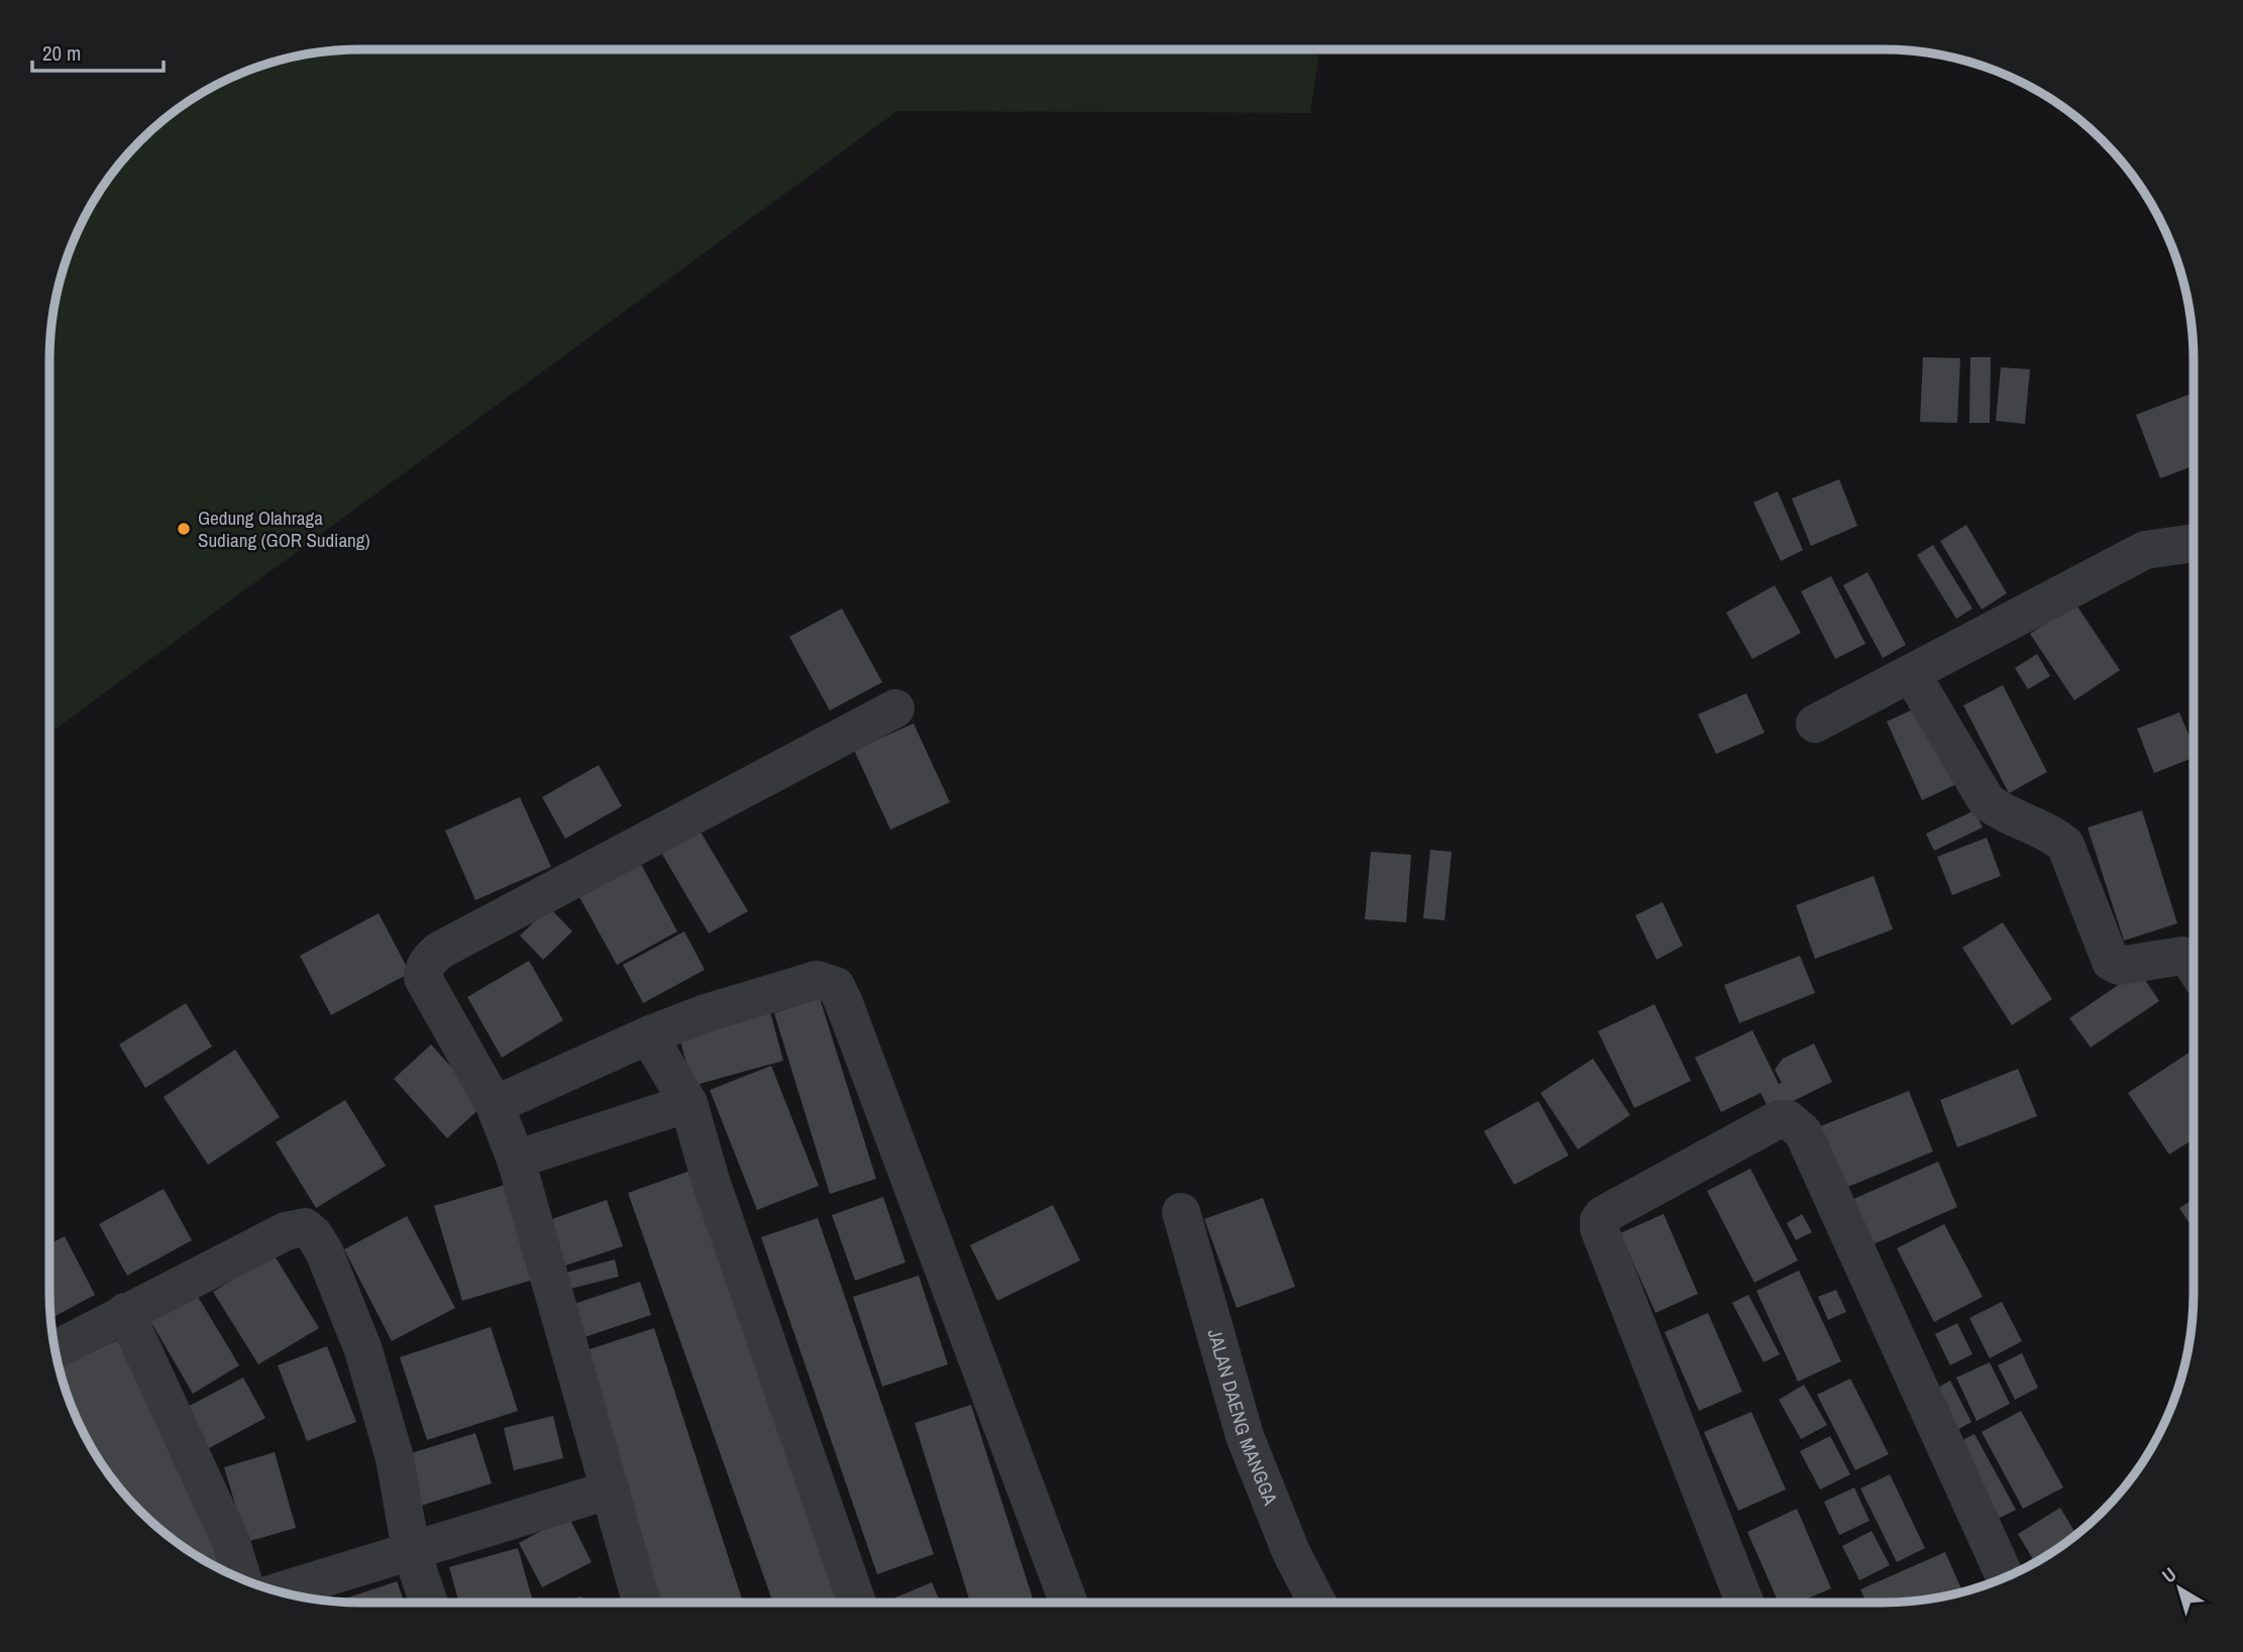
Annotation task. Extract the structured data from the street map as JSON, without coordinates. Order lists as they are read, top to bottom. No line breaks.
{"streets":{"street":["JALAN DAENG MANGGA"]},"places":["Gedung Olahraga Sudiang (GOR Sudiang)"],"scale_bar":"20 m","north":"top left"}
